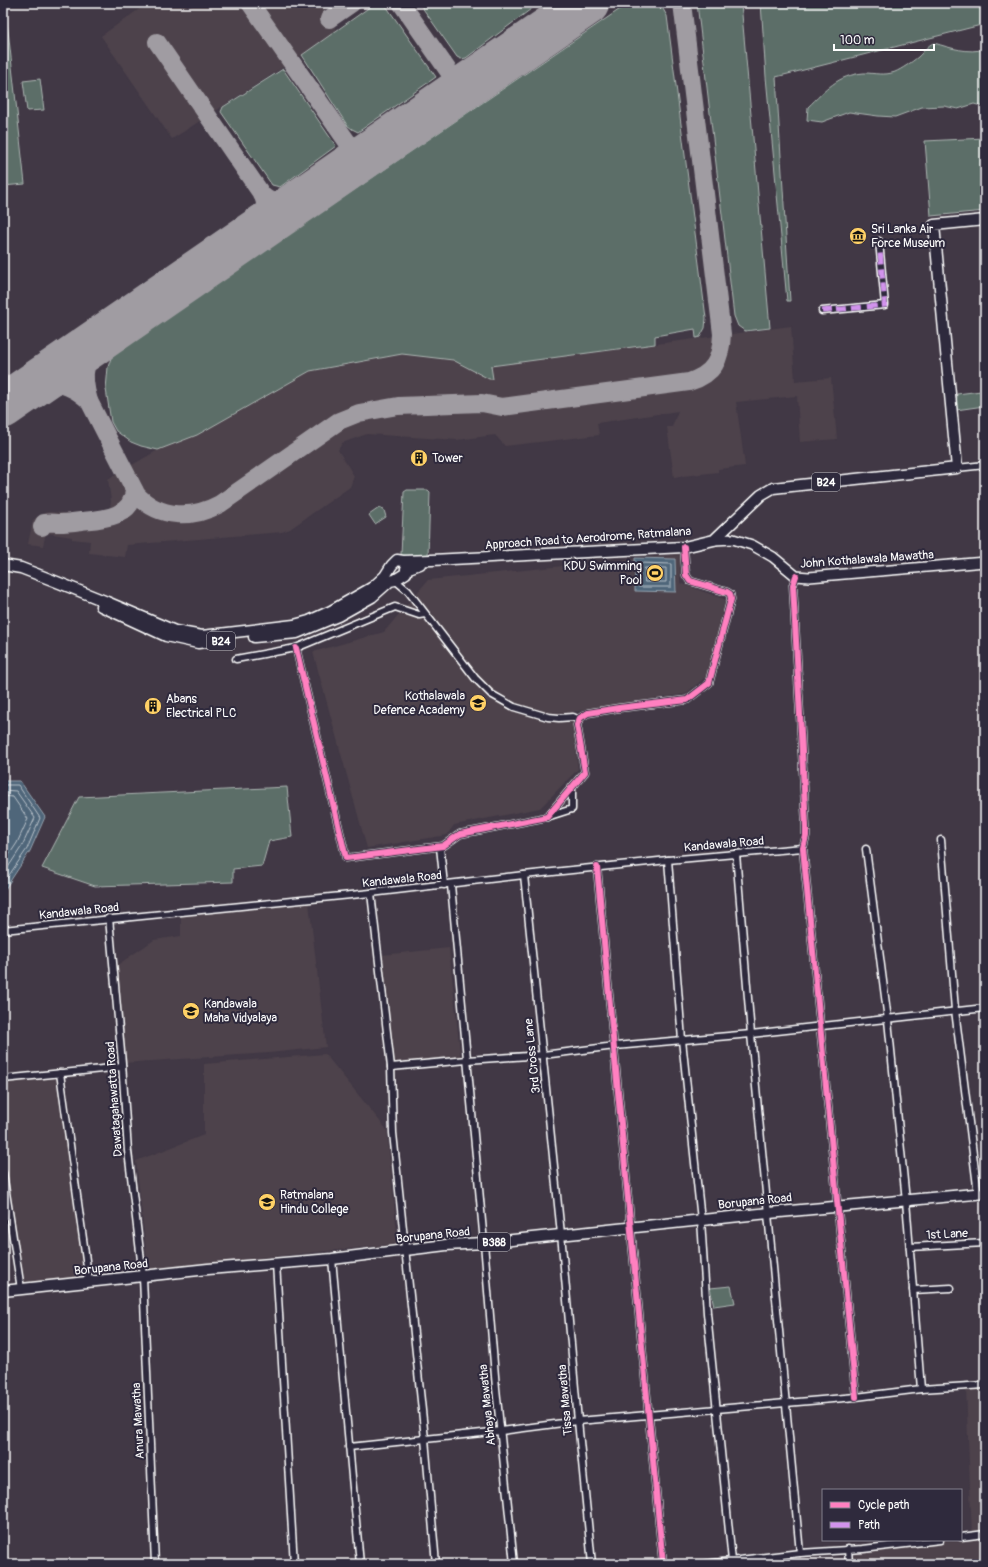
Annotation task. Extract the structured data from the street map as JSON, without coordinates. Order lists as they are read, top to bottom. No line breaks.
{"streets":{"main road":["B24","Approach Road to Aerodrome, Ratmalana","Borupana Road","B388"],"street":["John Kothalawala Mawatha","Kandawala Road","3rd Cross Lane","Dawatagahawatta Road","1st Lane","Tissa Mawatha","Abhaya Mawatha","Anura Mawatha"]},"crossings":[["B24","Approach Road to Aerodrome, Ratmalana"],["B24","John Kothalawala Mawatha"],["Approach Road to Aerodrome, Ratmalana","John Kothalawala Mawatha"],["Kandawala Road","3rd Cross Lane"],["Kandawala Road","Dawatagahawatta Road"],["Kandawala Road","Abhaya Mawatha"],["3rd Cross Lane","Borupana Road"],["3rd Cross Lane","Tissa Mawatha"],["Dawatagahawatta Road","Borupana Road"],["Dawatagahawatta Road","Anura Mawatha"],["Borupana Road","Tissa Mawatha"],["Borupana Road","Abhaya Mawatha"],["Borupana Road","Anura Mawatha"]],"places":{"museum":["Sri Lanka Air Force Museum"],"building":["Tower","Abans Electrical PLC"],"sports":["KDU Swimming Pool"],"school or university":["Kothalawala Defence Academy","Kandawala Maha Vidyalaya","Ratmalana Hindu College"]},"legend":["Cycle path","Path"],"scale_bar":"100 m"}
